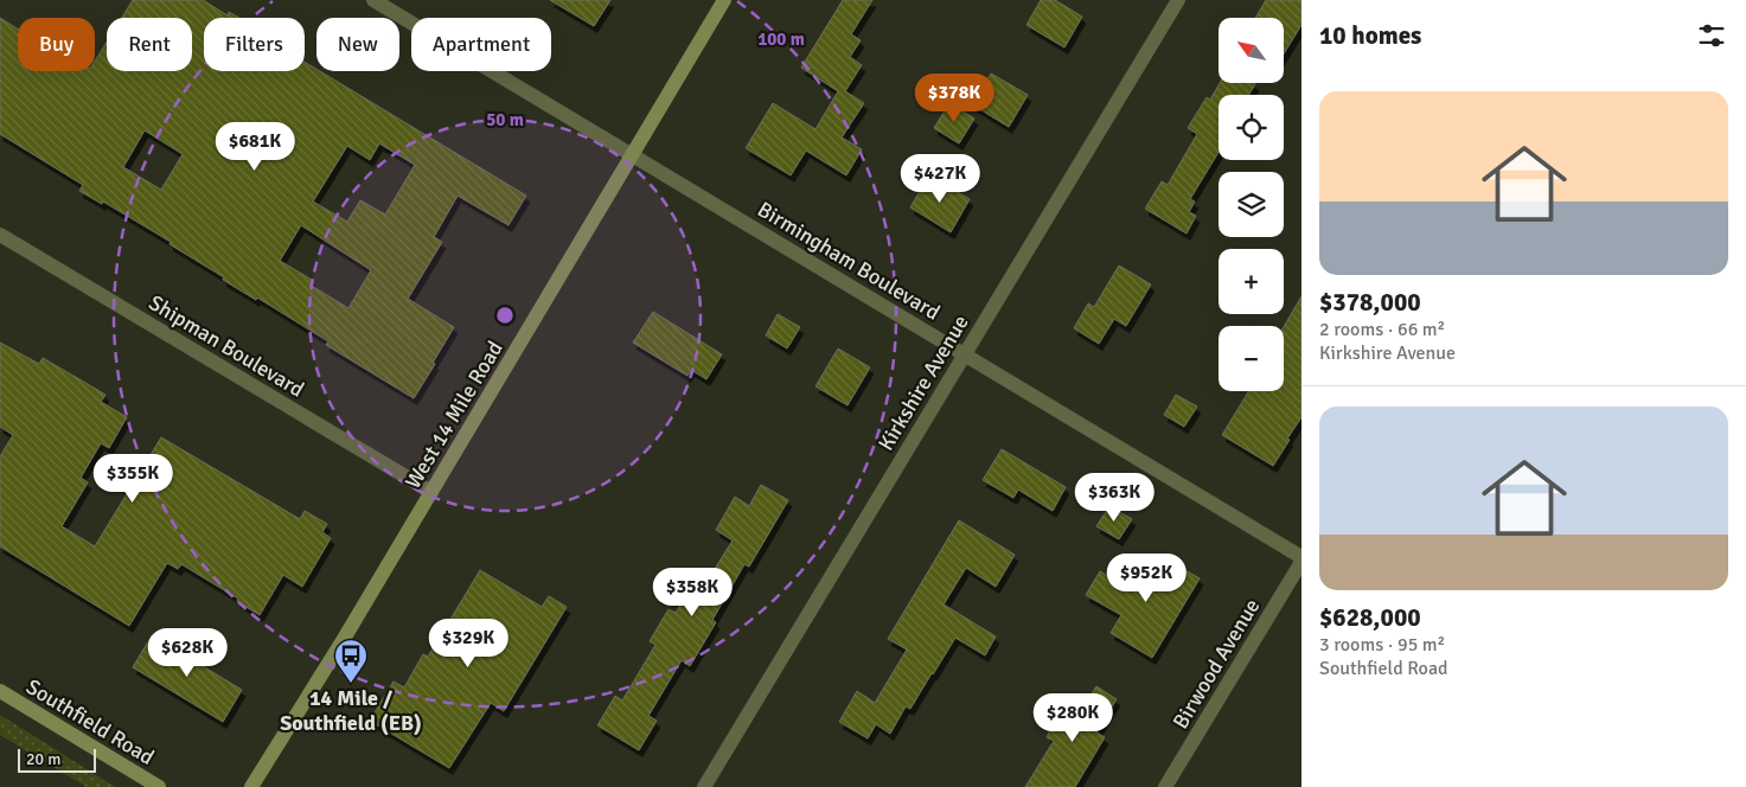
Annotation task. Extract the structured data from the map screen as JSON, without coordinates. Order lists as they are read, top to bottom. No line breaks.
{"streets":{"main road":["West 14 Mile Road","Southfield Road"],"street":["Birmingham Boulevard","Shipman Boulevard","Kirkshire Avenue","Birwood Avenue"]},"crossings":[["Birmingham Boulevard","Kirkshire Avenue"],["Birmingham Boulevard","West 14 Mile Road"],["Shipman Boulevard","West 14 Mile Road"]],"places":{"bus stop":["14 Mile / Southfield (EB)"]},"scale_bar":"20 m","north":"top left","page":{"heading":"10 homes","map_buttons":["+","−"],"chip":["Buy","Rent","Filters","New","Apartment"],"list":[{"name":"$378,000","note":"2 rooms · 66 m² · Kirkshire Avenue"},{"name":"$628,000","note":"3 rooms · 95 m² · Southfield Road"}],"price":["$378K","$681K","$427K","$355K","$363K","$952K","$358K","$329K","$628K","$280K"],"scale":"20 m"},"rings":["100 m","50 m"]}
